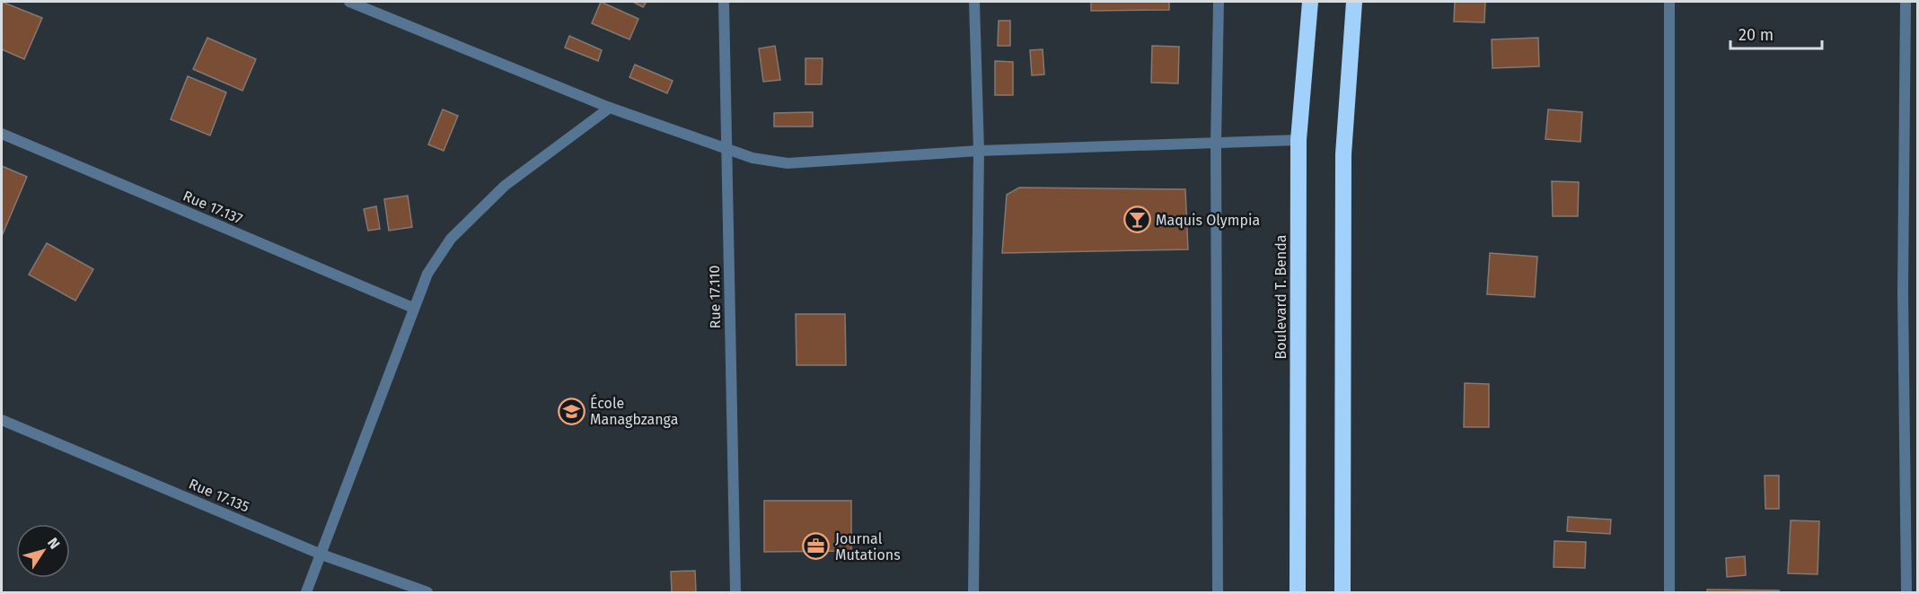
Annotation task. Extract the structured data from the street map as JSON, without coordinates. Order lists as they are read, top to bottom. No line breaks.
{"streets":{"highway":["Boulevard T. Benda"],"street":["Rue 17.137","Rue 17.110","Rue 17.135"]},"places":{"bar":["Maquis Olympia"],"school or university":["École Managbzanga"],"office":["Journal Mutations"]},"scale_bar":"20 m","north":"top right"}
